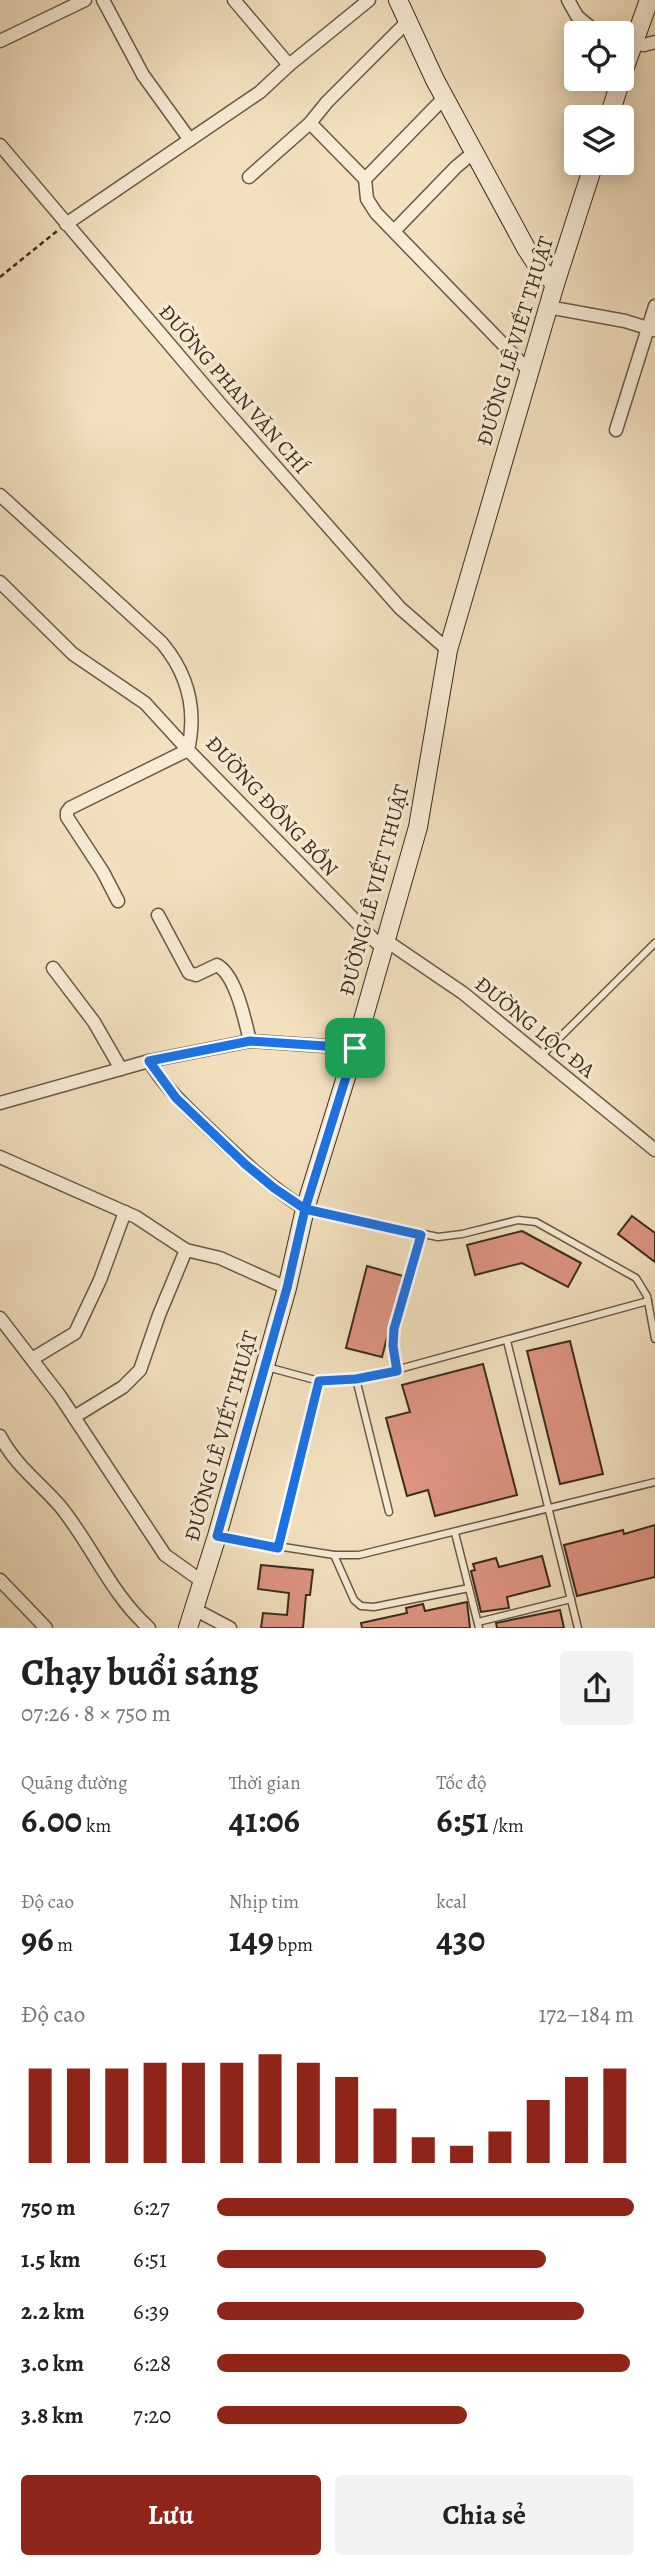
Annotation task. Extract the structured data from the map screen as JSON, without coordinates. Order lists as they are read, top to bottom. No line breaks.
{"streets":{"main road":["ĐƯỜNG LÊ VIẾT THUẬT"],"street":["ĐƯỜNG PHAN VĂN CHÍ","ĐƯỜNG ĐỒNG BỒN","ĐƯỜNG LỘC ĐA"]},"crossings":[["ĐƯỜNG LÊ VIẾT THUẬT","ĐƯỜNG PHAN VĂN CHÍ"],["ĐƯỜNG LÊ VIẾT THUẬT","ĐƯỜNG ĐỒNG BỒN"],["ĐƯỜNG LÊ VIẾT THUẬT","ĐƯỜNG LỘC ĐA"],["ĐƯỜNG ĐỒNG BỒN","ĐƯỜNG LỘC ĐA"]],"page":{"heading":["Chạy buổi sáng","07:26 · 8 × 750 m"],"stats":[["Quãng đường","6.00 km"],["Thời gian","41:06"],["Tốc độ","6:51 /km"],["Độ cao","96 m"],["Nhịp tim","149 bpm"],["kcal","430"]],"chart":["Độ cao","172–184 m"],"list":[{"name":"750 m","note":"6:27"},{"name":"1.5 km","note":"6:51"},{"name":"2.2 km","note":"6:39"},{"name":"3.0 km","note":"6:28"},{"name":"3.8 km","note":"7:20"}],"buttons":["Lưu","Chia sẻ"]}}
